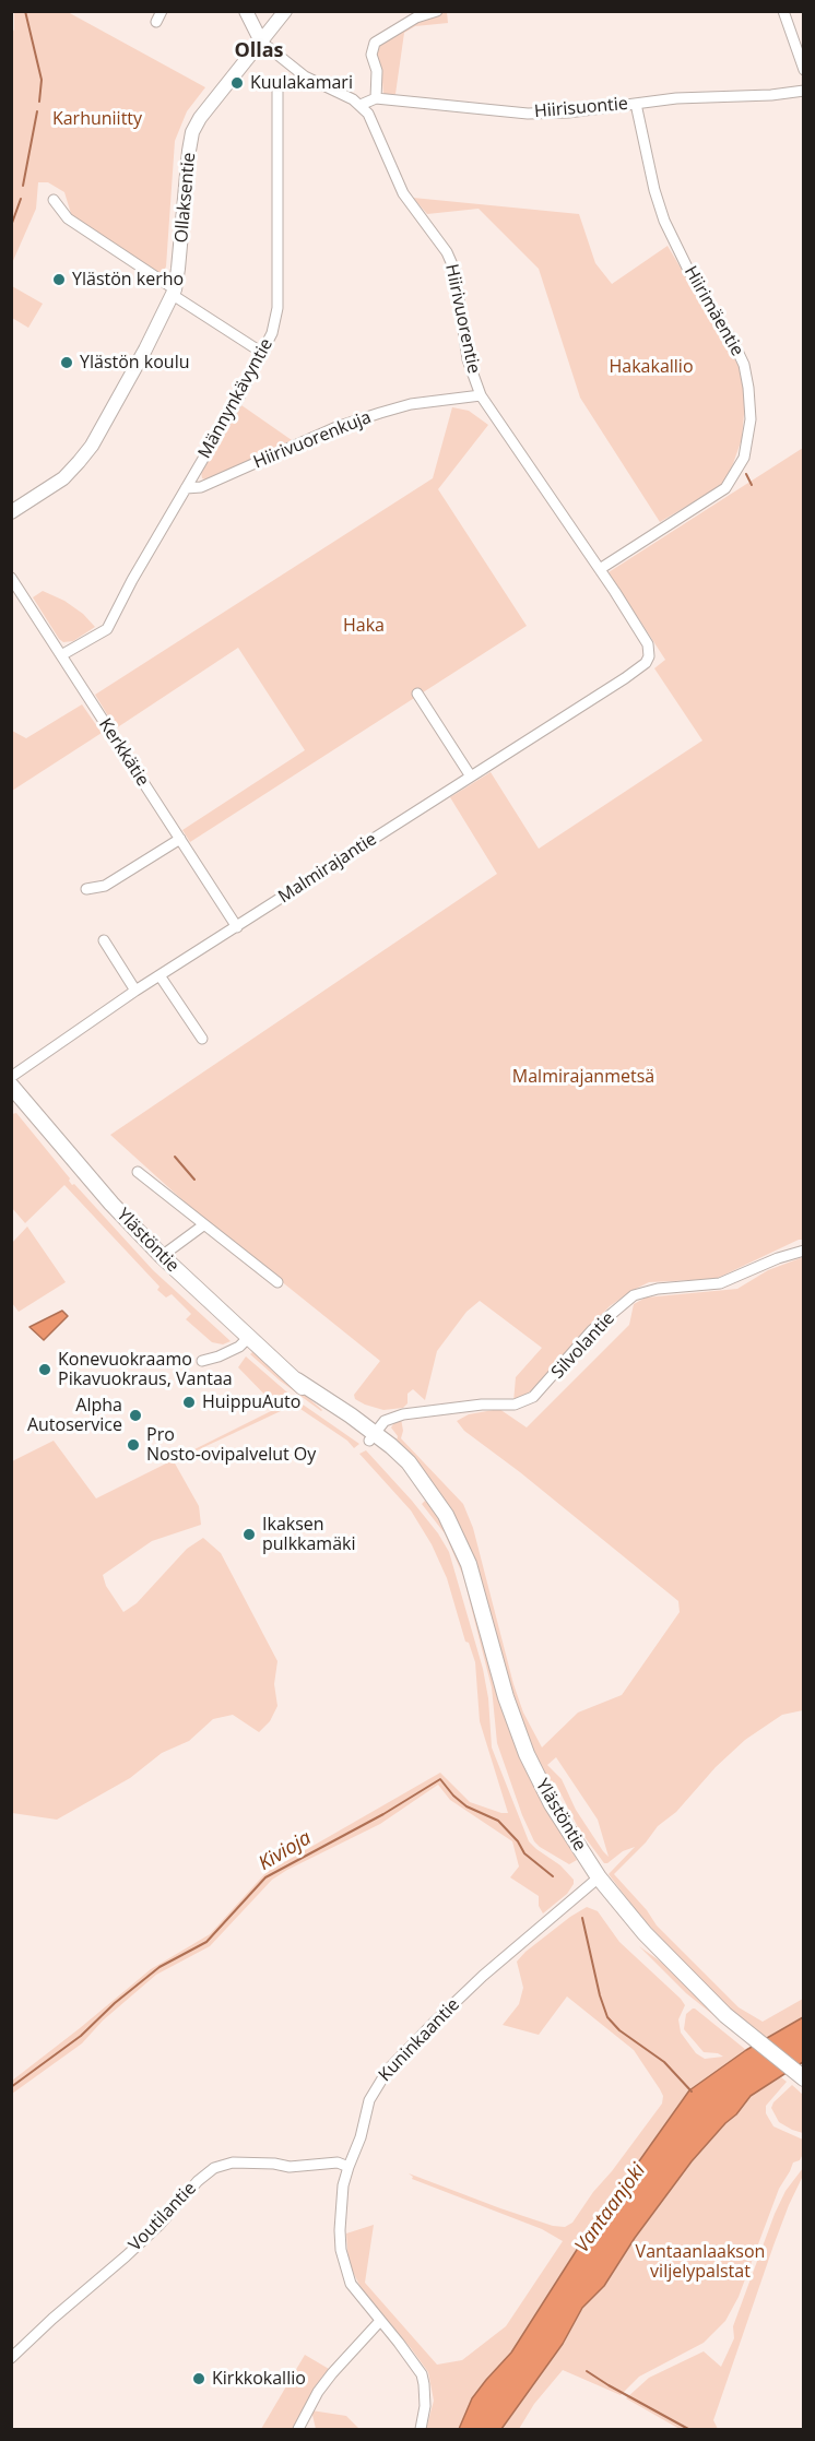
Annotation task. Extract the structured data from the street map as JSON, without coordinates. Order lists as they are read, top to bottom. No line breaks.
{"streets":{"main road":["Ylästöntie"],"street":["Hiirisuontie","Ollaksentie","Hiirimäentie","Hiirivuorentie","Männynkävyntie","Hiirivuorenkuja","Kerkkätie","Malmirajantie","Silvolantie","Kuninkaantie","Voutilantie"]},"crossings":[["Hiirisuontie","Hiirimäentie"],["Hiirisuontie","Hiirivuorentie"],["Hiirimäentie","Hiirivuorentie"],["Hiirivuorentie","Hiirivuorenkuja"],["Hiirivuorentie","Malmirajantie"],["Männynkävyntie","Hiirivuorenkuja"],["Männynkävyntie","Kerkkätie"],["Kerkkätie","Malmirajantie"],["Ylästöntie","Silvolantie"],["Ylästöntie","Kuninkaantie"],["Kuninkaantie","Voutilantie"]],"districts":["Ollas"],"water":["Kivioja","Vantaanjoki"],"parks":["Karhuniitty","Hakakallio","Haka","Malmirajanmetsä","Vantaanlaakson viljelypalstat"],"places":["Kuulakamari","Ylästön kerho","Ylästön koulu","Konevuokraamo Pikavuokraus, Vantaa","HuippuAuto","Alpha Autoservice","Pro Nosto-ovipalvelut Oy","Ikaksen pulkkamäki","Kirkkokallio"]}
